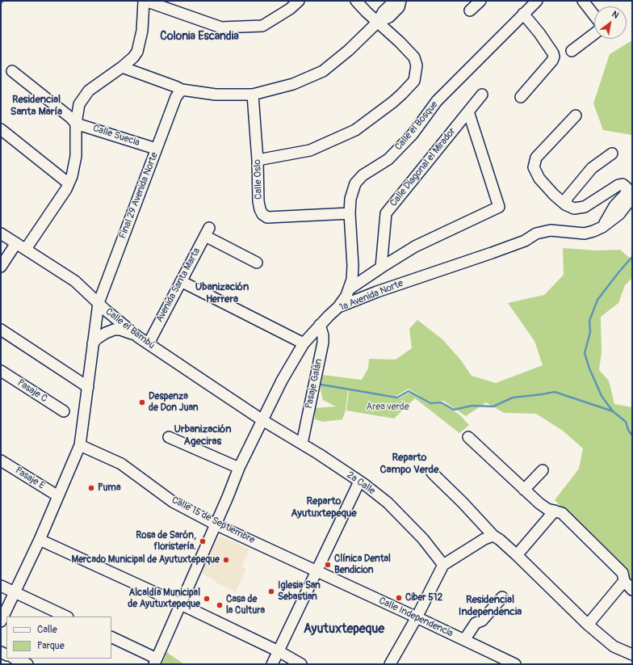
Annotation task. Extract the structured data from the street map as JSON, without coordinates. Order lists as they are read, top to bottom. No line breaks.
{"streets":{"street":["Calle el Bosque","Calle Suecia","Calle Diagonal el Mirador","Calle Oslo","Final 29 Avenida Norte","Avenida Santa Marta","1a Avenida Norte","Calle el Bambú","Pasaje Galán","Pasaje C","Pasaje E","2a Calle","Calle 15 de Septiembre","Calle Independencia"]},"crossings":[["Calle el Bosque","Calle Oslo"],["Calle el Bosque","1a Avenida Norte"],["Calle Suecia","Final 29 Avenida Norte"],["Final 29 Avenida Norte","Calle el Bambú"],["Final 29 Avenida Norte","Pasaje E"],["Final 29 Avenida Norte","Calle 15 de Septiembre"],["Avenida Santa Marta","Calle el Bambú"],["1a Avenida Norte","Calle el Bambú"],["1a Avenida Norte","Pasaje Galán"],["1a Avenida Norte","2a Calle"],["1a Avenida Norte","Calle 15 de Septiembre"],["Calle el Bambú","2a Calle"],["Pasaje Galán","2a Calle"],["Calle 15 de Septiembre","Calle Independencia"]],"districts":["Colonia Escandia","Residencial Santa María","Ubanización Herrera","Urbanización Ageciras","Reparto Campo Verde","Reparto Ayutuxtepeque","Residencial Independencia","Ayutuxtepeque"],"parks":["Area verde"],"places":["Despenza de Don Juan","Puma","Rosa de Sarón, floristería.","Mercado Municipal de Ayutuxtepeque","Clínica Dental Bendicion","Iglesia San Sebastian","Ciber 512","Alcaldía Municipal de Ayutuxtepeque","Casa de la Cultura"],"legend":["Calle","Parque"],"north":"top right"}
